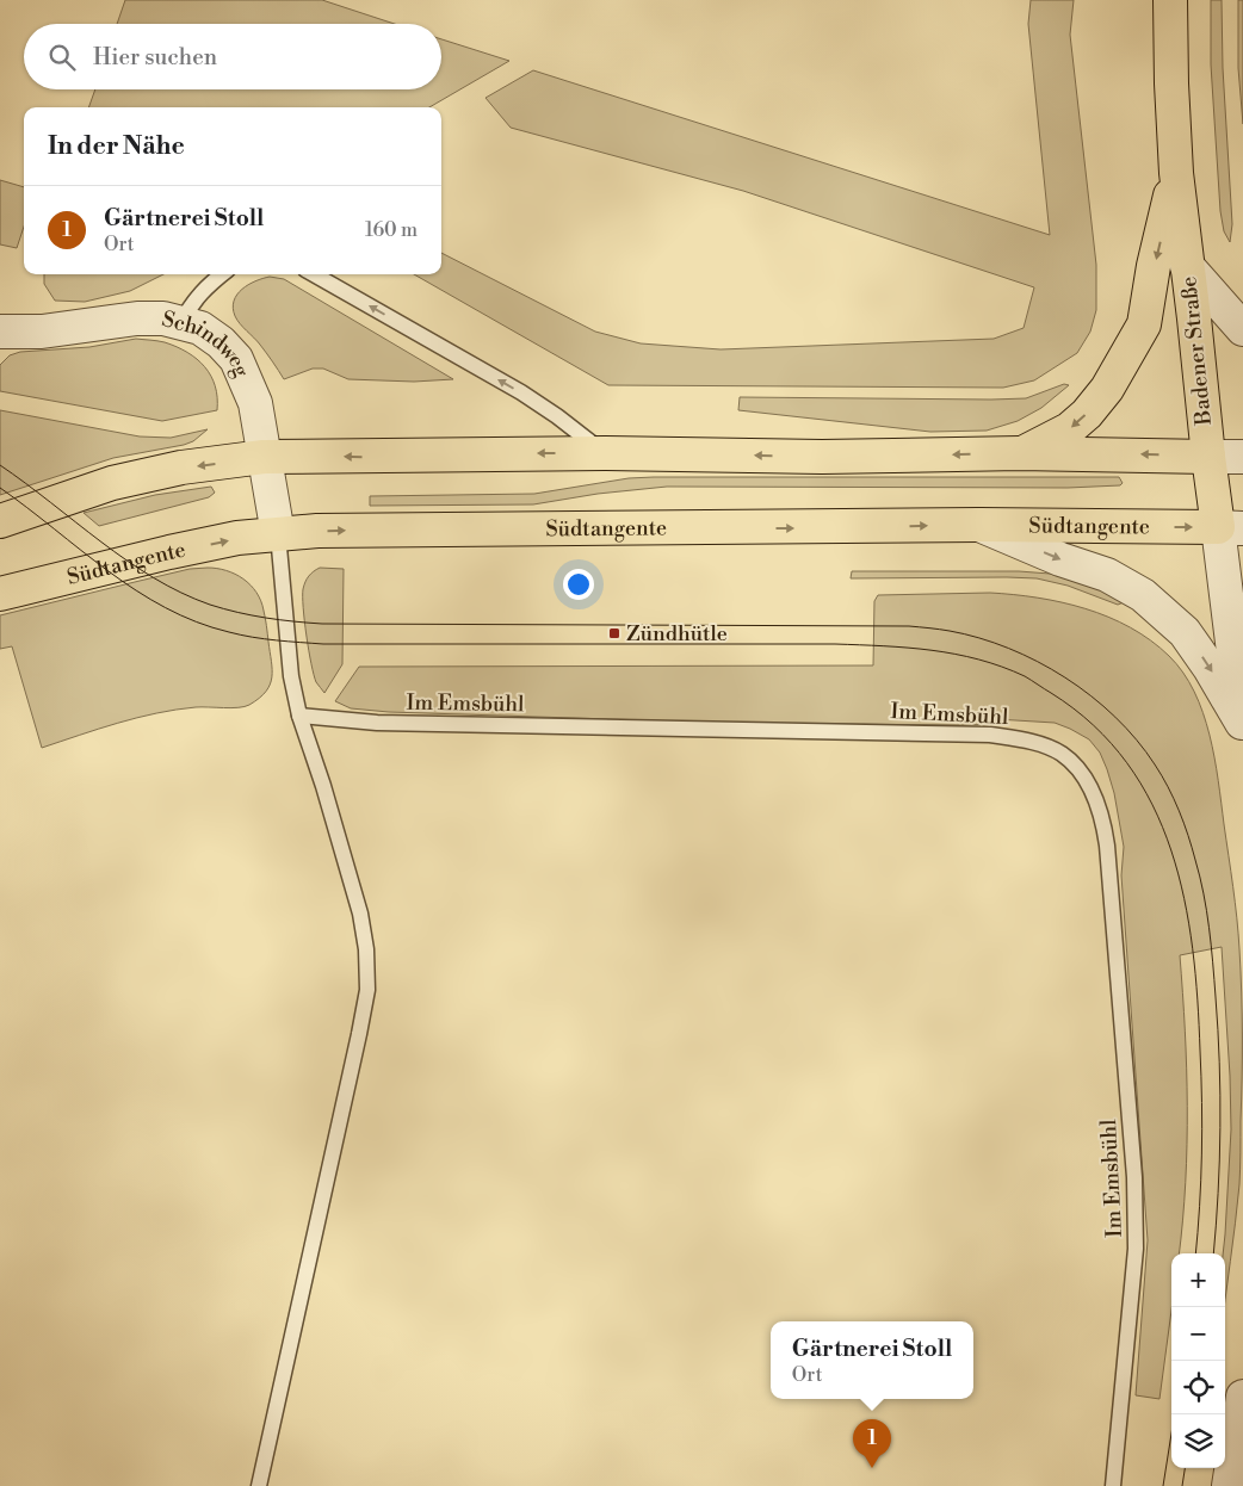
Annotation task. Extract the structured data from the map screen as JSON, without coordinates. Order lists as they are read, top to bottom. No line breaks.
{"streets":{"main road":["Badener Straße","Südtangente"],"street":["Schindweg"],"lane":["Im Emsbühl"]},"crossings":[["Badener Straße","Südtangente"],["Schindweg","Südtangente"]],"one_way":["Badener Straße"],"places":{"transit":["Zündhütle"]},"page":{"search":"Hier suchen","heading":"In der Nähe","list":[{"mark":"1","name":"Gärtnerei Stoll","note":"Ort","value":"160 m"}],"map_buttons":["+","−"],"popup":["Gärtnerei Stoll","Ort"],"pins":"1"}}
